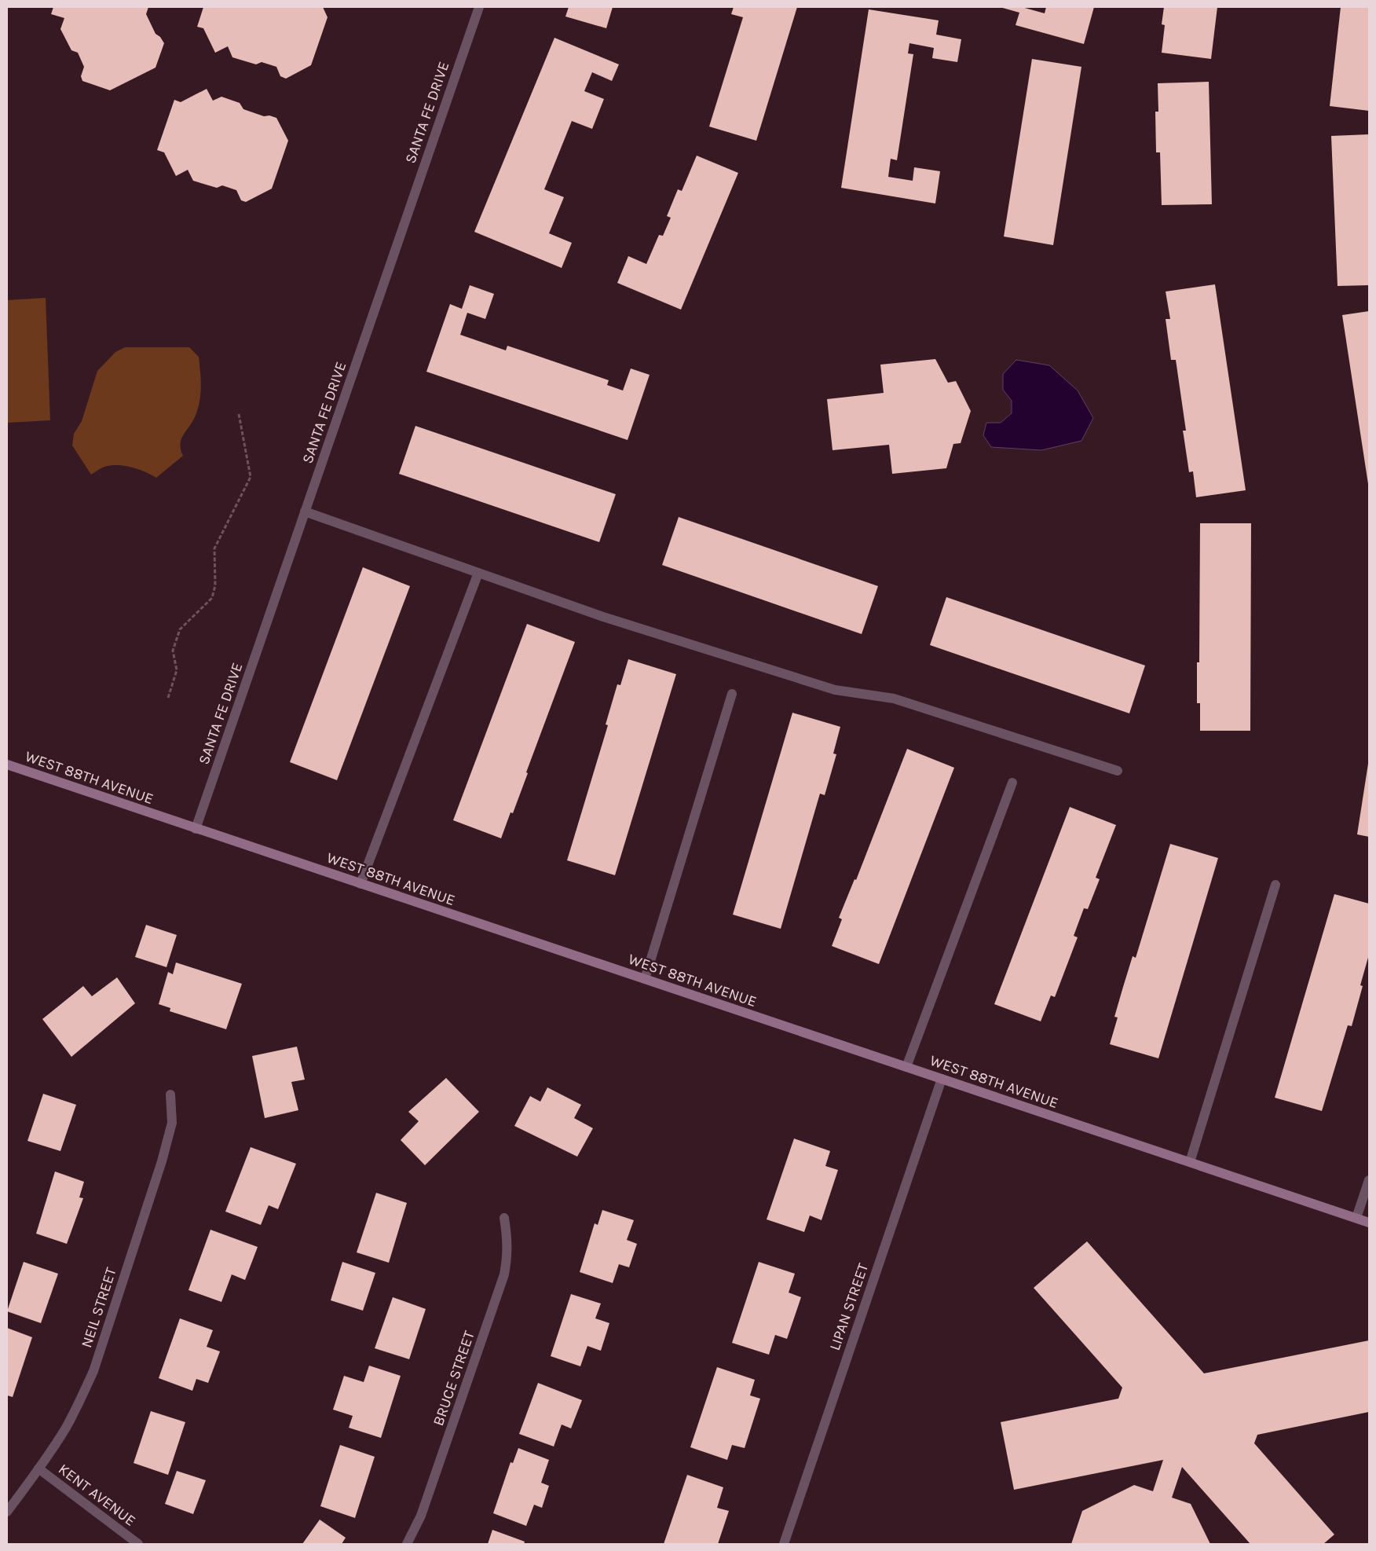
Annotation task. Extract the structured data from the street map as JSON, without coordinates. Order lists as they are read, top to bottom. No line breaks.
{"streets":{"main road":["WEST 88TH AVENUE"],"street":["SANTA FE DRIVE","LIPAN STREET","NEIL STREET","BRUCE STREET","KENT AVENUE"]},"crossings":[["SANTA FE DRIVE","WEST 88TH AVENUE"],["WEST 88TH AVENUE","LIPAN STREET"],["NEIL STREET","KENT AVENUE"]]}
